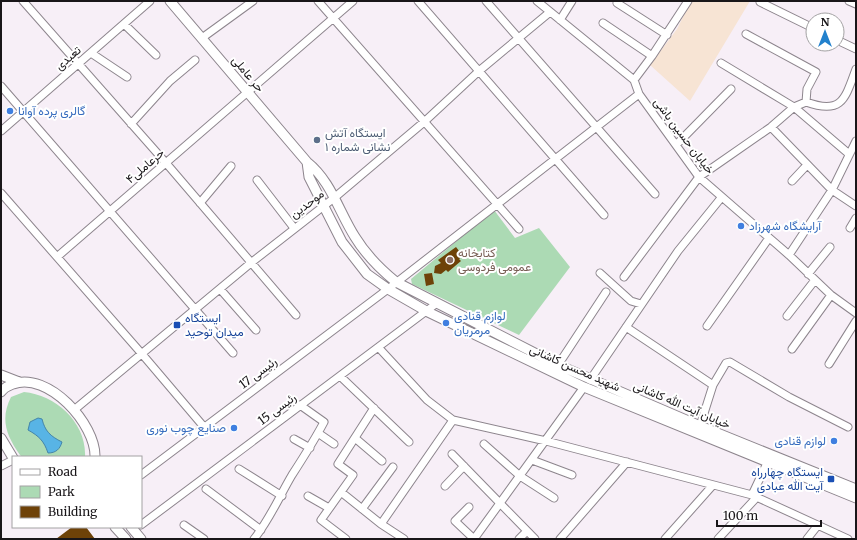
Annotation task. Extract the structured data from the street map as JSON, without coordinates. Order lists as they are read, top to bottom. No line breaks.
{"streets":{"main road":["حر عاملی","شهید محسن کاشانی","خیابان آیت الله کاشانی"],"street":["تعبدی","خیابان حسین باشی","حرعاملی۴","موحدین","رئیسی 17","رئیسی 15"]},"crossings":[["حر عاملی","حرعاملی۴"],["حر عاملی","موحدین"],["حر عاملی","شهید محسن کاشانی"],["خیابان حسین باشی","رئیسی 17"],["موحدین","شهید محسن کاشانی"],["شهید محسن کاشانی","رئیسی 17"],["شهید محسن کاشانی","خیابان آیت الله کاشانی"],["شهید محسن کاشانی","رئیسی 15"],["رئیسی 17","خیابان آیت الله کاشانی"],["خیابان آیت الله کاشانی","رئیسی 15"]],"places":{"other":["گالری پرده آوانا","ایستگاه آتش نشانی شماره ۱","آرایشگاه شهرزاد","کتابخانه عمومی فردوسی","لوازم قنادی مرمریان","صنایع چوب نوری","لوازم قنادی"],"transit":["ایستگاه میدان توحید","ایستگاه چهارراه آیت الله عبادی"]},"legend":["Road","Park","Building"],"scale_bar":"100 m","north":"top"}
